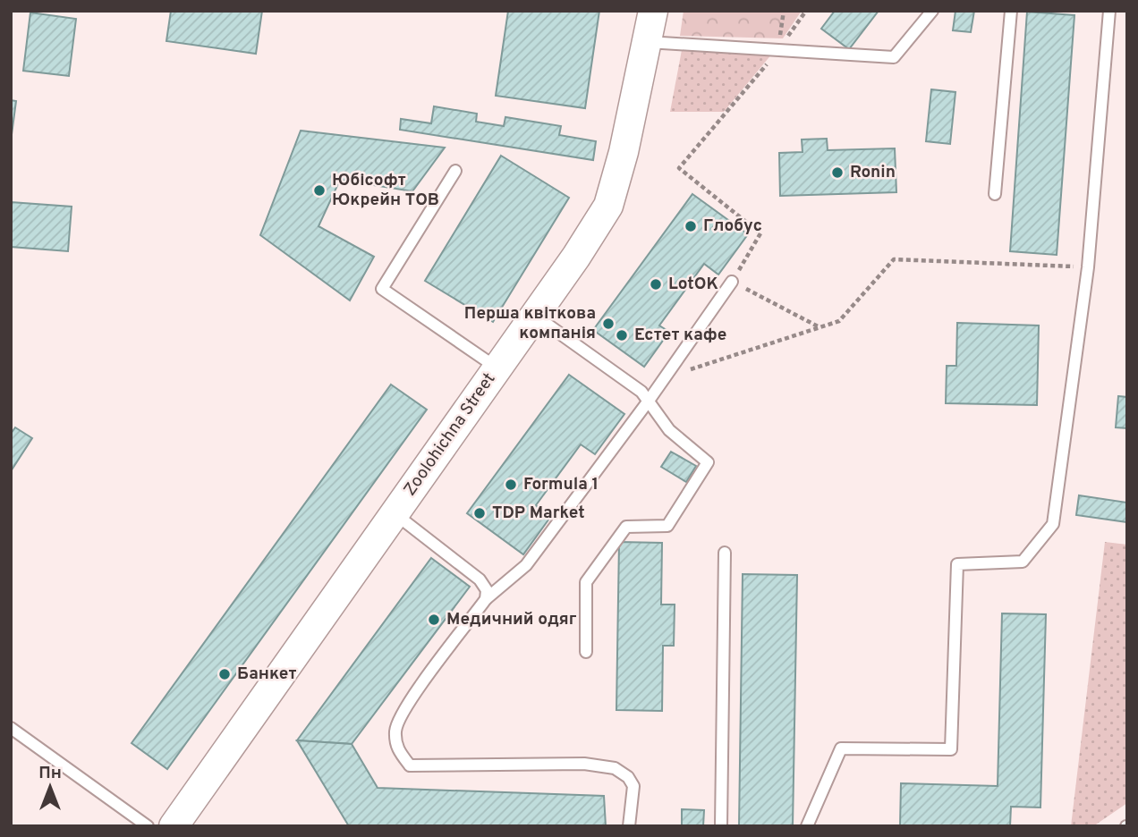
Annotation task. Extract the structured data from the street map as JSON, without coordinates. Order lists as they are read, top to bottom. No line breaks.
{"streets":{"street":["Zoolohichna Street"]},"places":["Ronin","Юбісофт Юкрейн ТОВ","Глобус","LotOK","Перша квіткова компанія","Естет кафе","Formula 1","TDP Market","Медичний одяг","Банкет"],"north":"top"}
